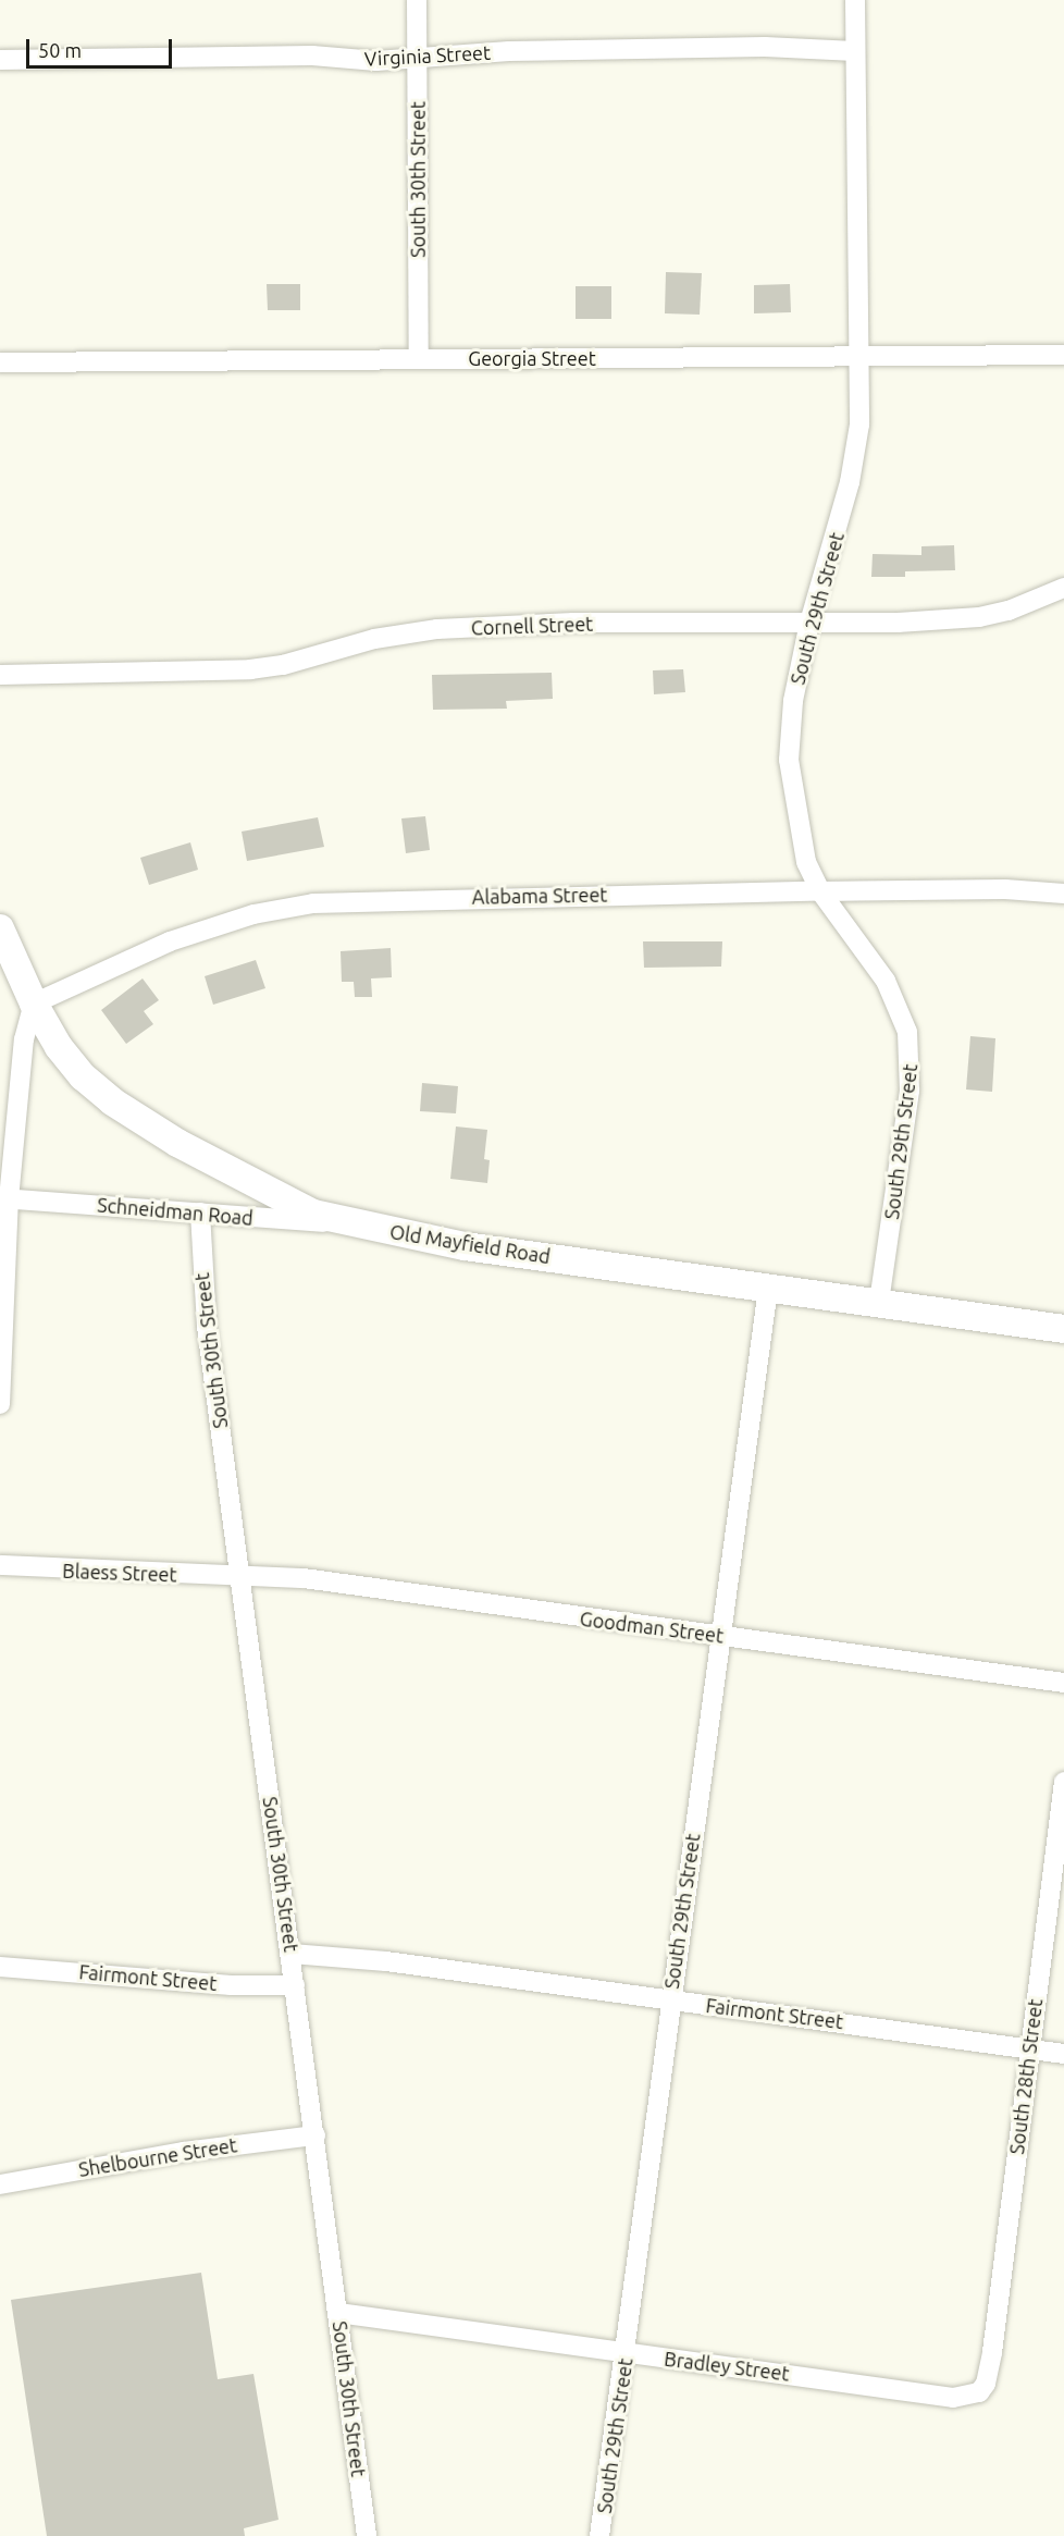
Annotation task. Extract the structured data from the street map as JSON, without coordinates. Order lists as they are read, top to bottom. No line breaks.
{"streets":{"main road":["Old Mayfield Road"],"street":["Virginia Street","South 30th Street","Georgia Street","South 29th Street","Cornell Street","Alabama Street","Schneidman Road","Blaess Street","Goodman Street","Fairmont Street","South 28th Street","Shelbourne Street","Bradley Street"]},"crossings":[["Virginia Street","South 30th Street"],["Virginia Street","South 29th Street"],["South 30th Street","Georgia Street"],["South 30th Street","Schneidman Road"],["South 30th Street","Blaess Street"],["South 30th Street","Goodman Street"],["South 30th Street","Fairmont Street"],["South 30th Street","Shelbourne Street"],["South 30th Street","Bradley Street"],["Georgia Street","South 29th Street"],["South 29th Street","Cornell Street"],["South 29th Street","Alabama Street"],["South 29th Street","Old Mayfield Road"],["South 29th Street","Goodman Street"],["South 29th Street","Fairmont Street"],["South 29th Street","Bradley Street"],["Alabama Street","Old Mayfield Road"],["Schneidman Road","Old Mayfield Road"],["Blaess Street","Goodman Street"],["Fairmont Street","South 28th Street"],["South 28th Street","Bradley Street"]],"scale_bar":"50 m"}
